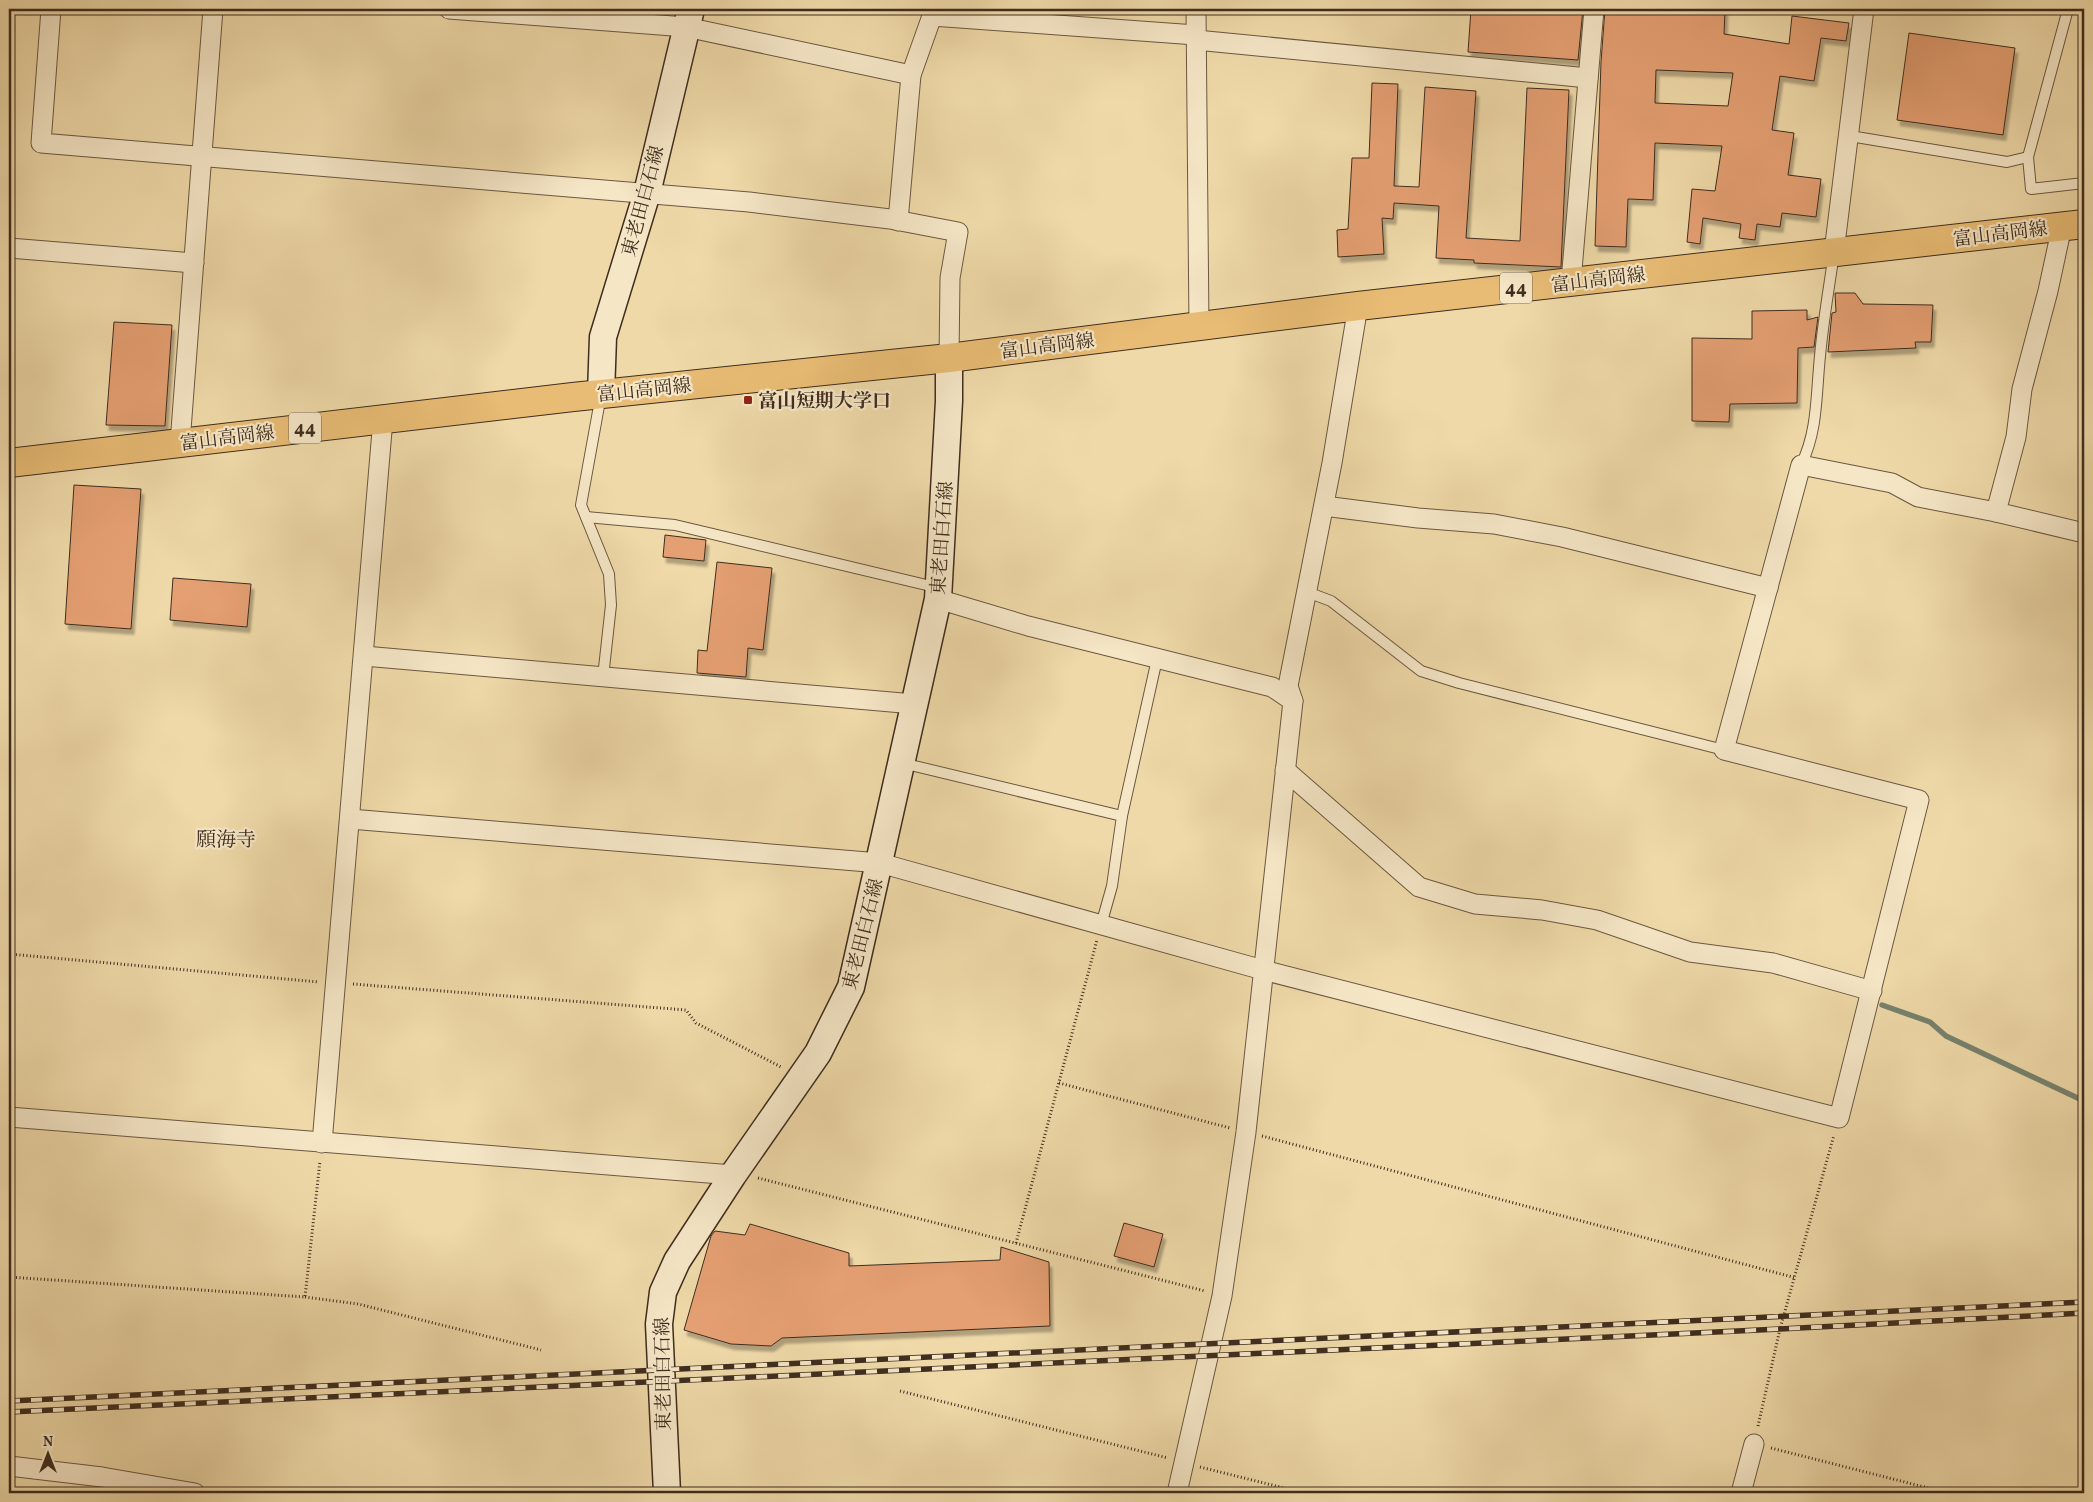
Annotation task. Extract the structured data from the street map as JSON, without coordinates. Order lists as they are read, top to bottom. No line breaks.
{"streets":{"main road":["東老田白石線","富山高岡線","44"]},"crossings":[["東老田白石線","富山高岡線"]],"districts":["願海寺"],"places":{"transit":["富山短期大学口"]},"north":"top"}
